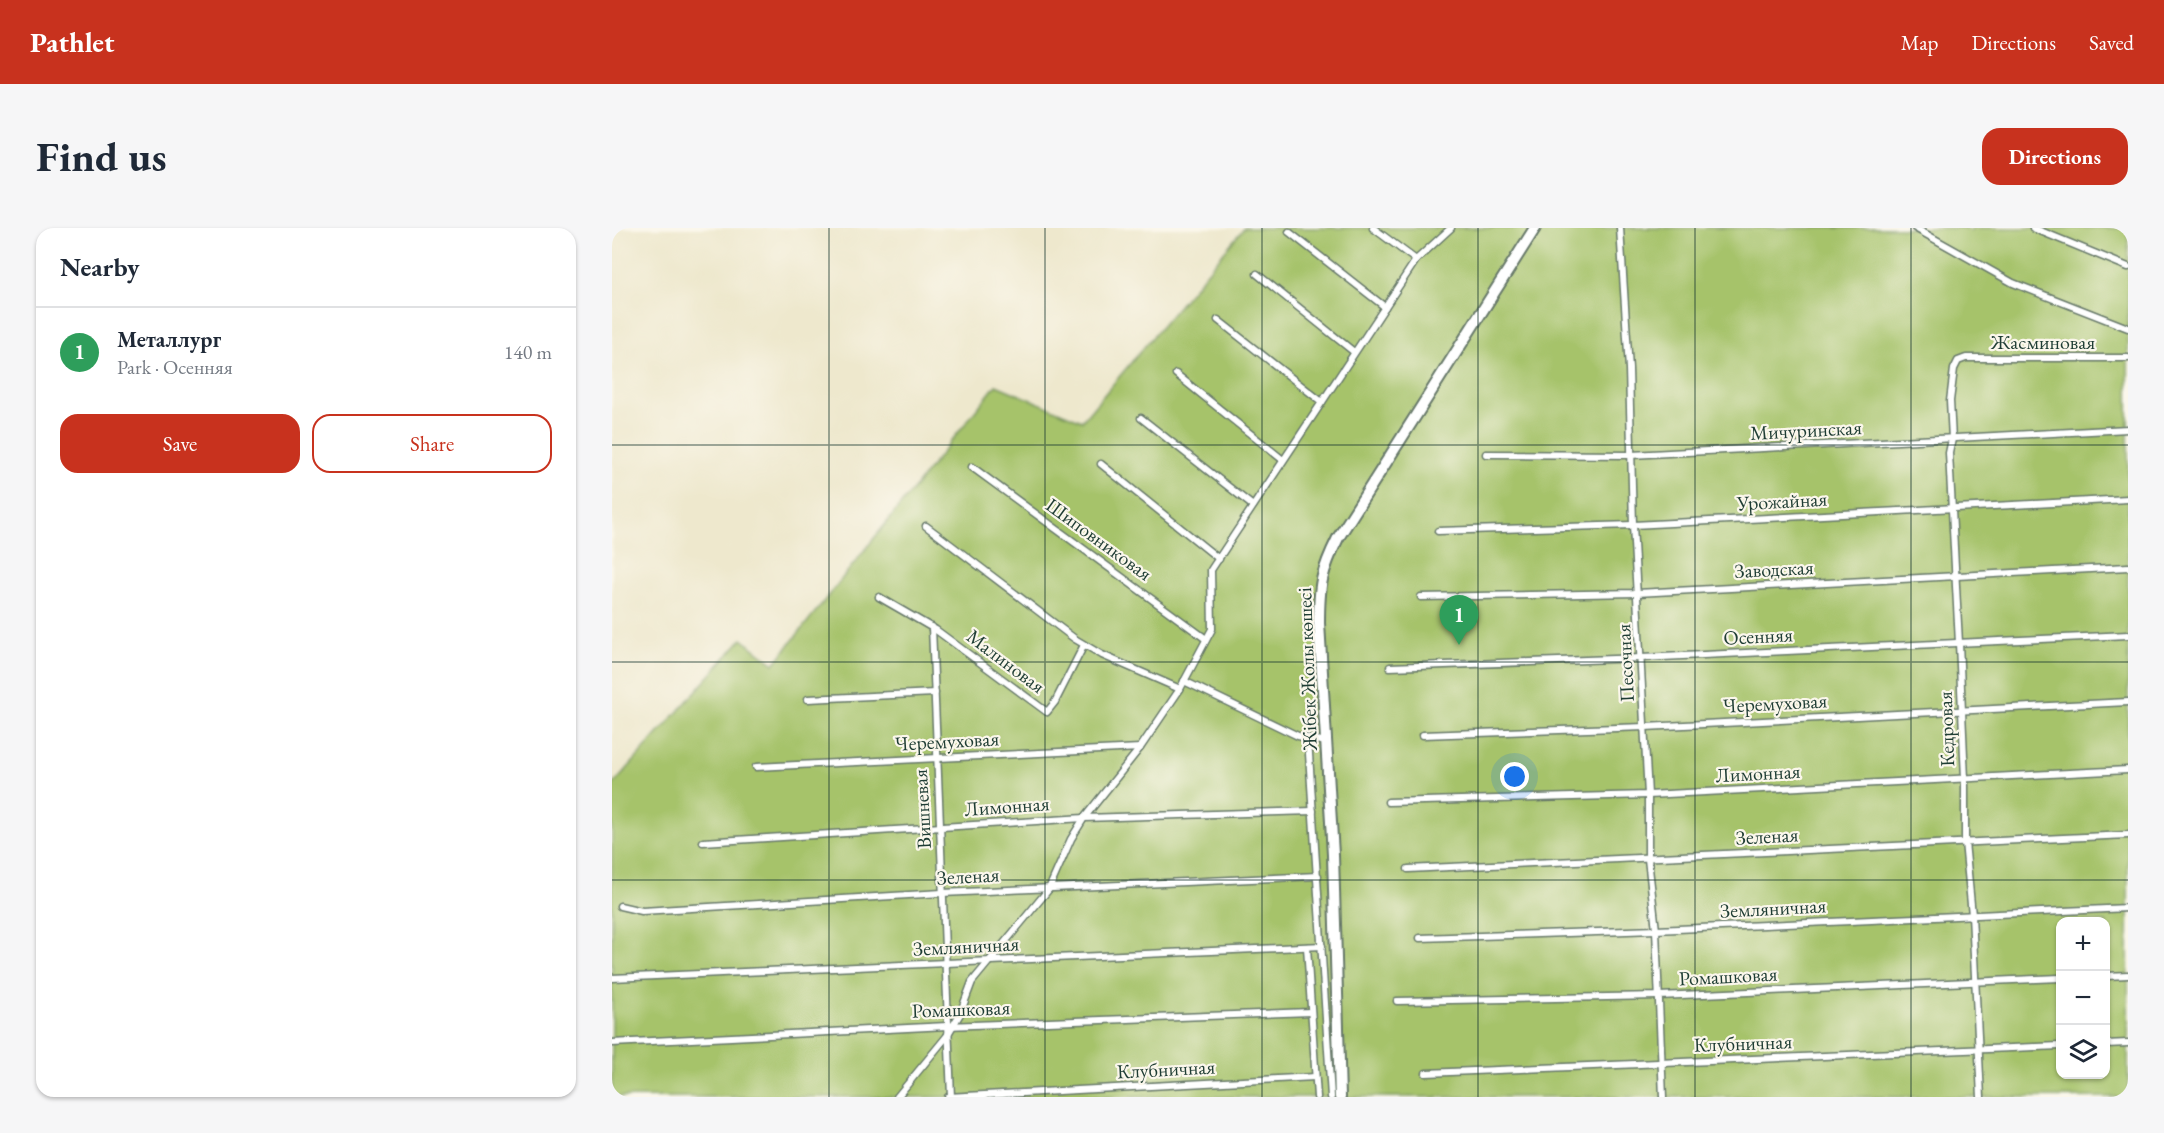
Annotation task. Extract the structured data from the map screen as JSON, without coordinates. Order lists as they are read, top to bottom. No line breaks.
{"streets":{"highway":["Жібек Жолы көшесі"],"street":["Жасминовая","Мичуринская","Урожайная","Шиповниковая","Заводская","Осенняя","Малиновая","Песочная","Черемуховая","Кедровая","Лимонная","Вишневая","Зеленая","Земляничная","Ромашковая","Клубничная"]},"crossings":[["Жасминовая","Кедровая"],["Мичуринская","Песочная"],["Мичуринская","Кедровая"],["Урожайная","Песочная"],["Урожайная","Кедровая"],["Заводская","Песочная"],["Заводская","Кедровая"],["Осенняя","Песочная"],["Осенняя","Кедровая"],["Малиновая","Вишневая"],["Песочная","Черемуховая"],["Песочная","Лимонная"],["Песочная","Зеленая"],["Песочная","Земляничная"],["Песочная","Ромашковая"],["Песочная","Клубничная"],["Черемуховая","Кедровая"],["Черемуховая","Вишневая"],["Кедровая","Лимонная"],["Кедровая","Зеленая"],["Кедровая","Земляничная"],["Кедровая","Ромашковая"],["Кедровая","Клубничная"],["Лимонная","Вишневая"],["Вишневая","Зеленая"],["Вишневая","Земляничная"],["Вишневая","Ромашковая"],["Вишневая","Клубничная"]],"page":{"header":"Pathlet","nav":["Map","Directions","Saved"],"buttons":["Directions",["Save","Share"]],"title":"Find us","heading":"Nearby","list":[{"mark":"1","name":"Металлург","note":"Park · Осенняя","value":"140 m"}],"pins":"1","map_buttons":["+","−"]}}
